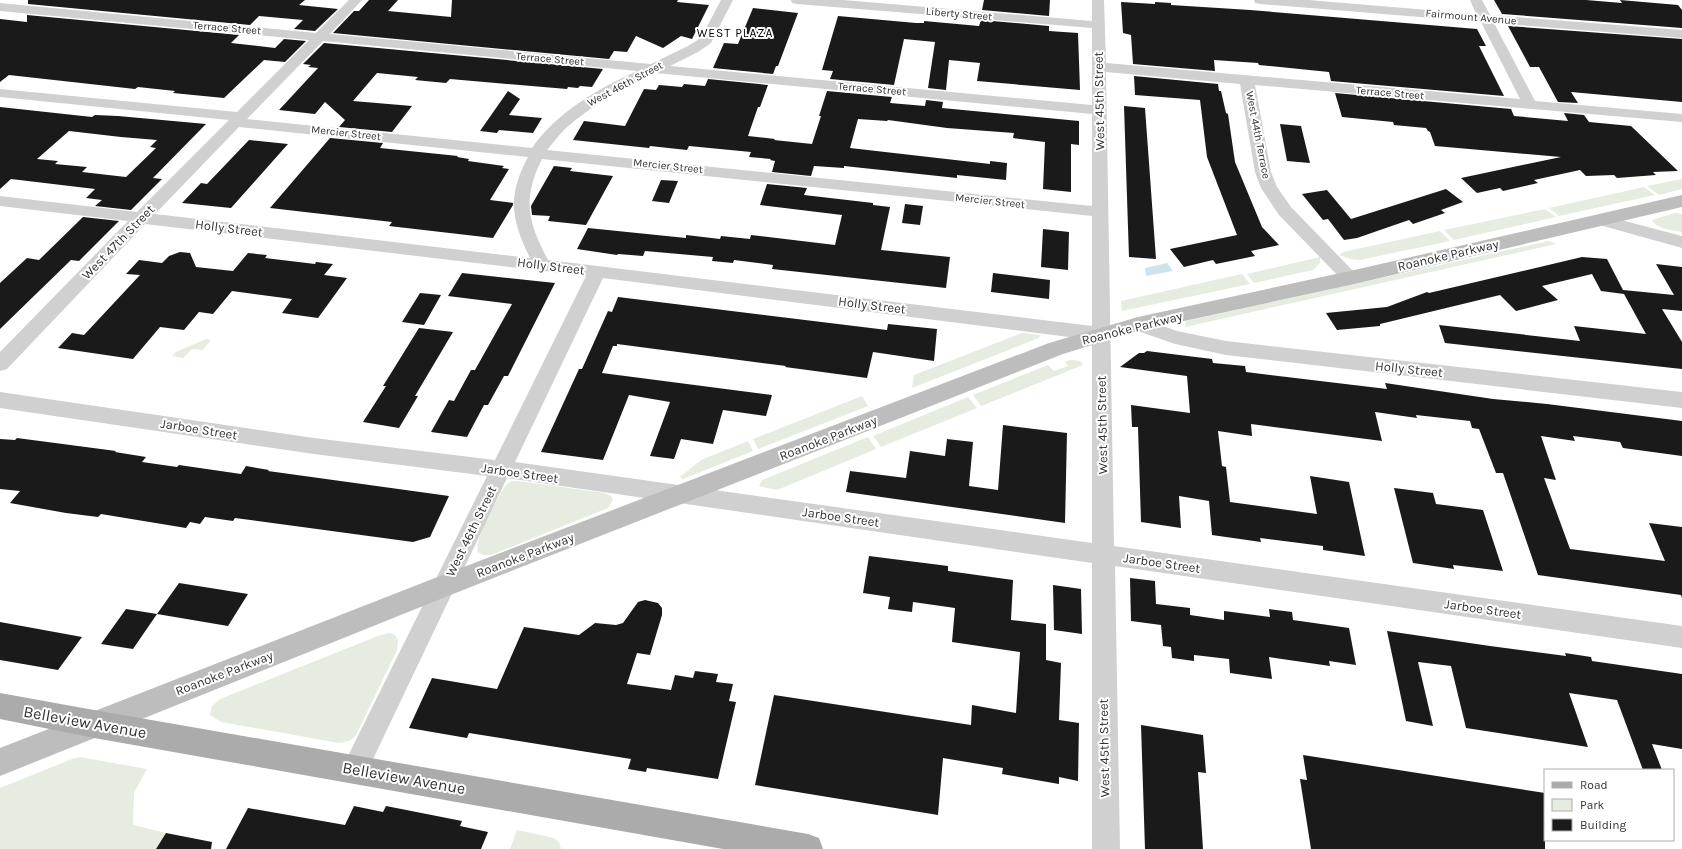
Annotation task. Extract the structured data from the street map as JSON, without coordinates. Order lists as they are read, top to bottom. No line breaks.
{"streets":{"main road":["Belleview Avenue"],"street":["Liberty Street","Fairmount Avenue","Terrace Street","West 46th Street","West 45th Street","Mercier Street","West 44th Terrace","Holly Street","West 47th Street","Roanoke Parkway","Jarboe Street"]},"crossings":[["Liberty Street","West 45th Street"],["Terrace Street","West 46th Street"],["Terrace Street","West 45th Street"],["Terrace Street","West 44th Terrace"],["Terrace Street","West 47th Street"],["West 46th Street","Mercier Street"],["West 46th Street","Holly Street"],["West 46th Street","Roanoke Parkway"],["West 46th Street","Jarboe Street"],["West 46th Street","Belleview Avenue"],["West 45th Street","Mercier Street"],["West 45th Street","Holly Street"],["West 45th Street","Roanoke Parkway"],["West 45th Street","Jarboe Street"],["Mercier Street","West 47th Street"],["West 44th Terrace","Roanoke Parkway"],["Holly Street","West 47th Street"],["Holly Street","Roanoke Parkway"],["Roanoke Parkway","Jarboe Street"],["Roanoke Parkway","Belleview Avenue"]],"districts":["WEST PLAZA"],"legend":["Road","Park","Building"]}
